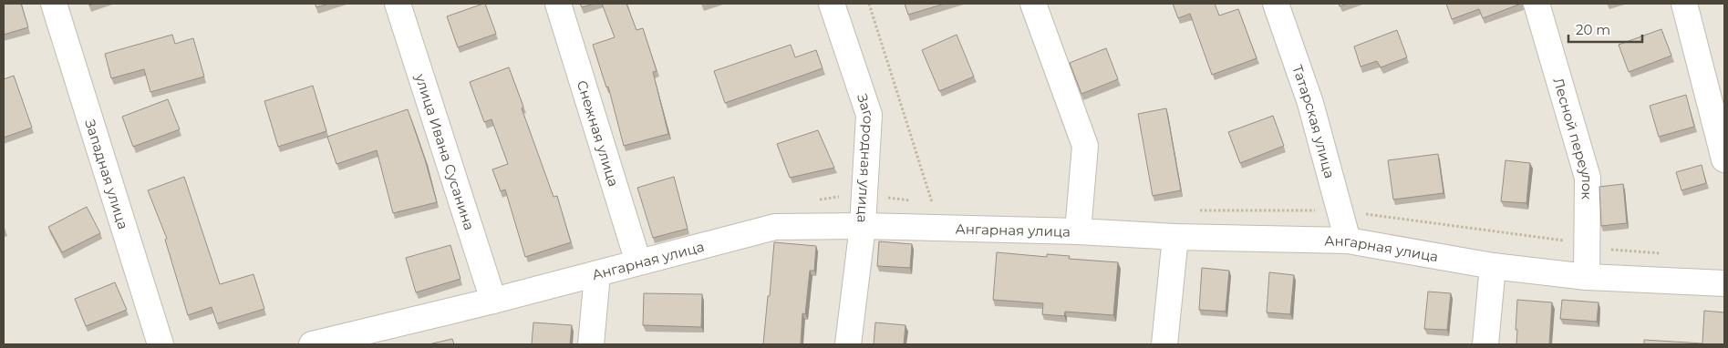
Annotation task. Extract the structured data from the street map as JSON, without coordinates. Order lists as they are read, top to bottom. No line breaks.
{"streets":{"street":["Татарская улица","Снежная улица","Лесной переулок","улица Ивана Сусанина","Загородная улица","Западная улица","Ангарная улица"]},"crossings":[["Татарская улица","Ангарная улица"],["Снежная улица","Ангарная улица"],["Лесной переулок","Ангарная улица"],["улица Ивана Сусанина","Ангарная улица"],["Загородная улица","Ангарная улица"]],"scale_bar":"20 m"}
